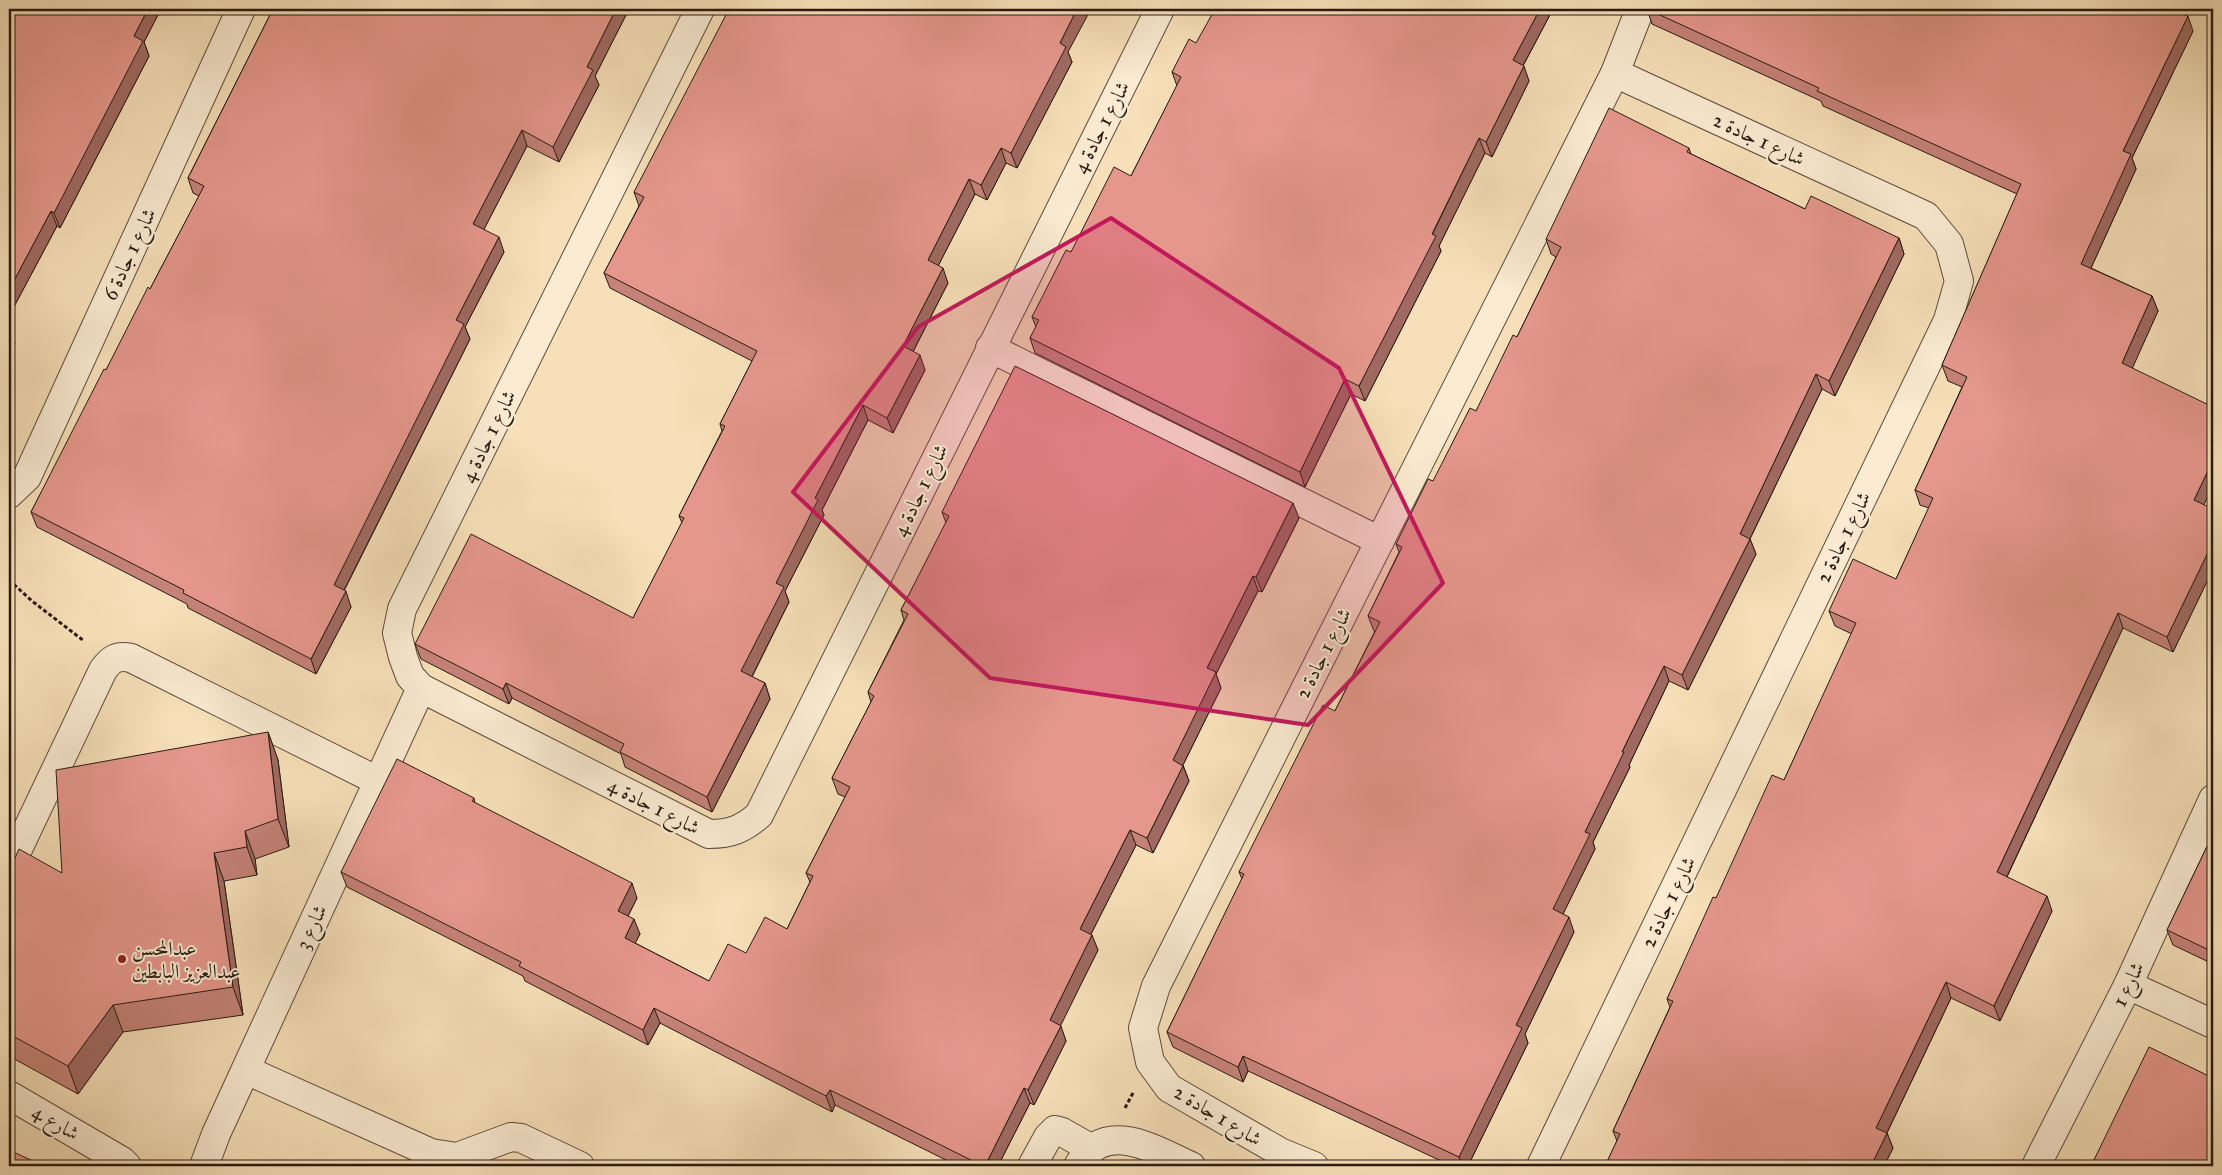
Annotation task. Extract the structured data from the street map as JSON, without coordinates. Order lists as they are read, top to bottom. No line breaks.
{"streets":{"street":["شارع 1 جادة 4","شارع 1 جادة 2","شارع 1 جادة 6","شارع 3","شارع 1","شارع 4"]},"crossings":[["شارع 1 جادة 4","شارع 3"]],"places":["عبدالمحسن عبدالعزيز البابطين"]}
